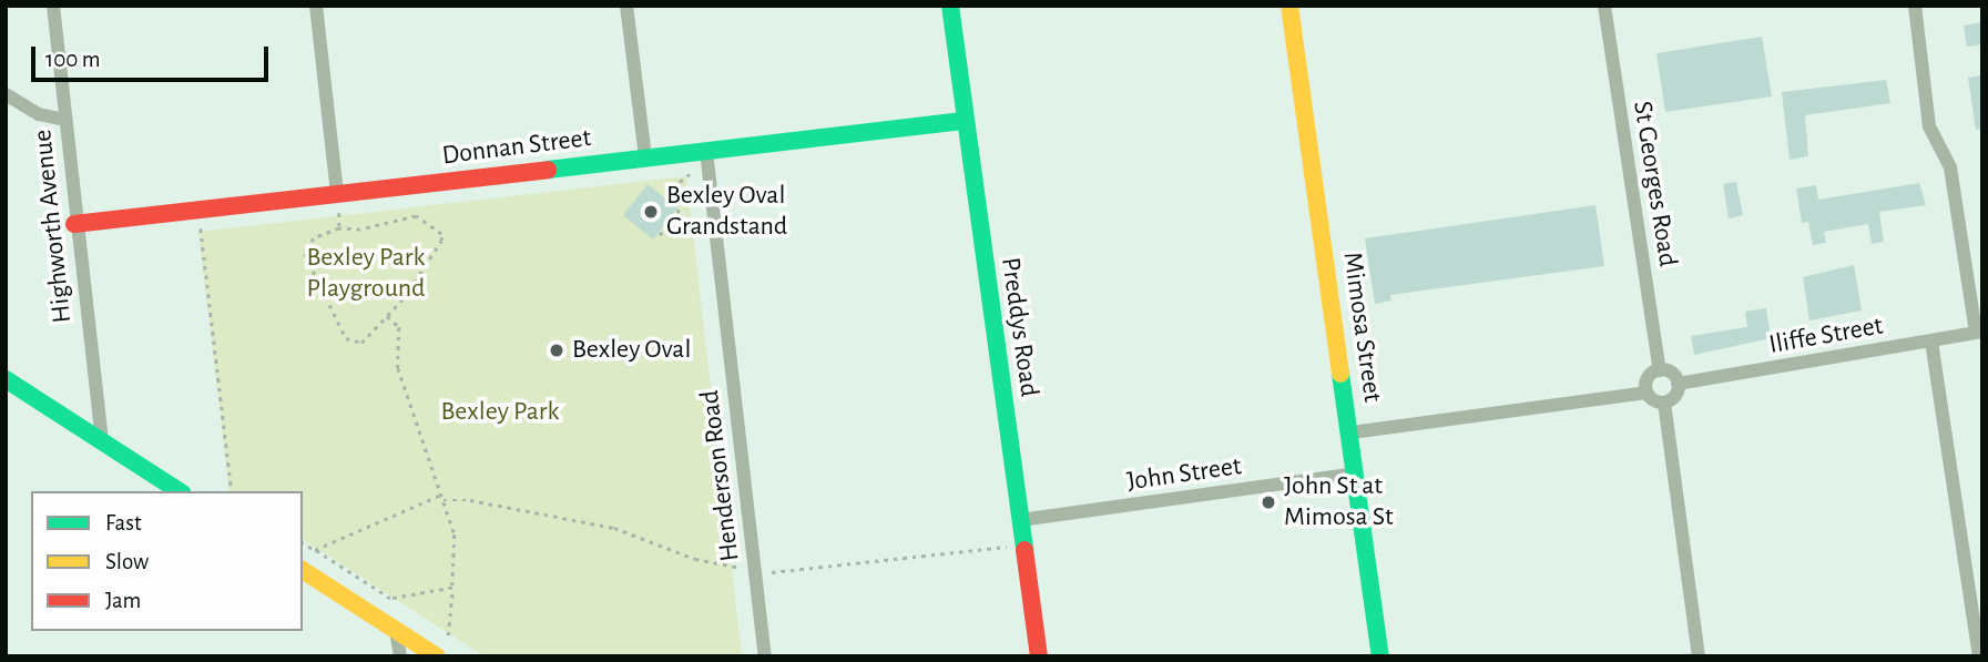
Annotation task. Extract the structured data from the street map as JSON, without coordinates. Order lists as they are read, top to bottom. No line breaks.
{"streets":{"street":["Donnan Street","St Georges Road","Highworth Avenue","Preddys Road","Mimosa Street","Iliffe Street","John Street","Henderson Road"]},"crossings":[["Donnan Street","Highworth Avenue"],["Donnan Street","Preddys Road"],["Donnan Street","Henderson Road"],["St Georges Road","Iliffe Street"],["Preddys Road","John Street"],["Mimosa Street","John Street"]],"parks":["Bexley Park Playground","Bexley Park"],"places":["Bexley Oval Grandstand","Bexley Oval","John St at Mimosa St"],"legend":["Fast","Slow","Jam"],"scale_bar":"100 m"}
